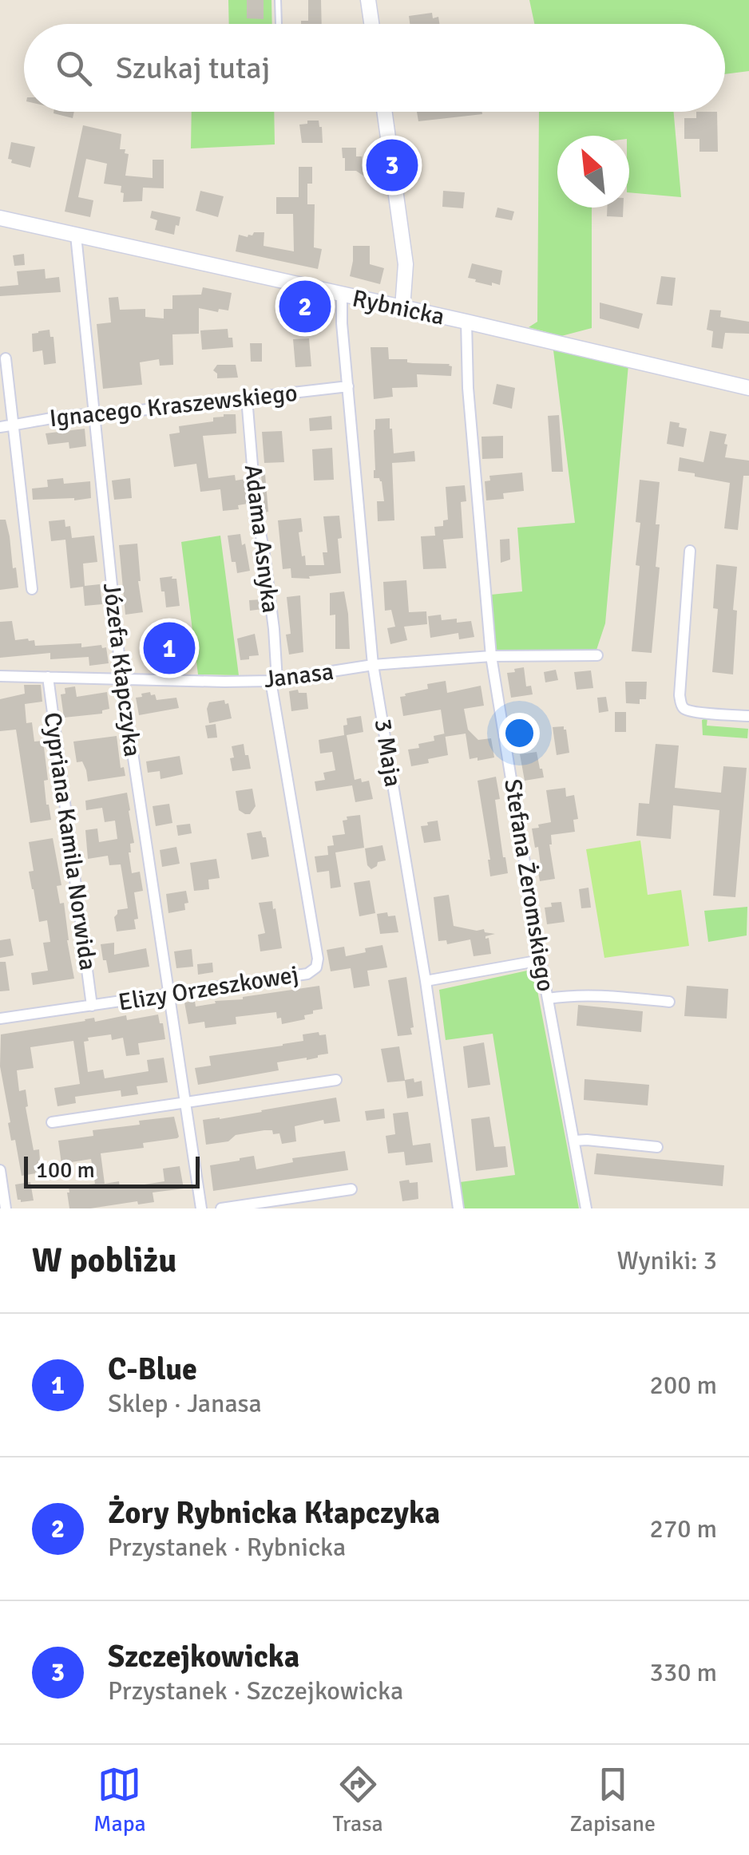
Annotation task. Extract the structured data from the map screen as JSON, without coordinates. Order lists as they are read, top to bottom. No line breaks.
{"streets":{"street":["Rybnicka","Ignacego Kraszewskiego","Adama Asnyka","Józefa Kłapczyka","Janasa","3 Maja","Cypriana Kamila Norwida","Stefana Żeromskiego","Elizy Orzeszkowej"]},"crossings":[["Rybnicka","Józefa Kłapczyka"],["Rybnicka","3 Maja"],["Rybnicka","Stefana Żeromskiego"],["Ignacego Kraszewskiego","Adama Asnyka"],["Ignacego Kraszewskiego","Józefa Kłapczyka"],["Ignacego Kraszewskiego","3 Maja"],["Adama Asnyka","Janasa"],["Adama Asnyka","Elizy Orzeszkowej"],["Józefa Kłapczyka","Janasa"],["Józefa Kłapczyka","Elizy Orzeszkowej"],["Janasa","3 Maja"],["Janasa","Cypriana Kamila Norwida"],["Janasa","Stefana Żeromskiego"],["Janasa","Elizy Orzeszkowej"],["Cypriana Kamila Norwida","Elizy Orzeszkowej"]],"scale_bar":"100 m","north":"top left","page":{"search":"Szukaj tutaj","pins":["3","2","1"],"scale":"100 m","heading":["W pobliżu","Wyniki: 3"],"list":[{"mark":"1","name":"C-Blue","note":"Sklep · Janasa","value":"200 m"},{"mark":"2","name":"Żory Rybnicka Kłapczyka","note":"Przystanek · Rybnicka","value":"270 m"},{"mark":"3","name":"Szczejkowicka","note":"Przystanek · Szczejkowicka","value":"330 m"}],"nav":["Mapa","Trasa","Zapisane"]}}
